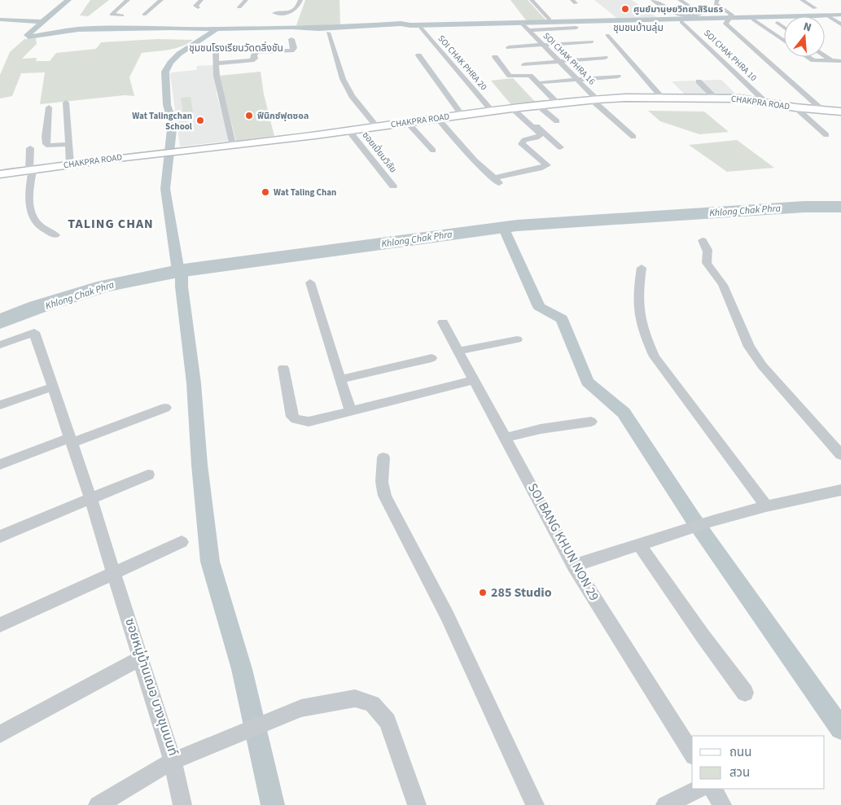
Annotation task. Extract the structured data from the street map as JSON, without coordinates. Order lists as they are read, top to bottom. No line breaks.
{"streets":{"street":["SOI CHAK PHRA 10","SOI CHAK PHRA 16","SOI CHAK PHRA 20","CHAKPRA ROAD","ซอยเปี่ยมวิลัย","SOI BANG KHUN NON 29","ซอยหมู่บ้านเฌอ บางขุนนนท์"]},"crossings":[["SOI CHAK PHRA 10","CHAKPRA ROAD"],["SOI CHAK PHRA 16","CHAKPRA ROAD"],["SOI CHAK PHRA 20","CHAKPRA ROAD"],["CHAKPRA ROAD","ซอยเปี่ยมวิลัย"]],"districts":["ชุมชนบ้านลุ่ม","ชุมชนโรงเรียนวัดตลิ่งชัน","TALING CHAN"],"water":["Khlong Chak Phra"],"places":["ศูนย์มานุษยวิทยาสิรินธร","ฟีนิกซ์ฟุตซอล","Wat Talingchan School","Wat Taling Chan","285 Studio"],"legend":["ถนน","สวน"],"north":"top"}
